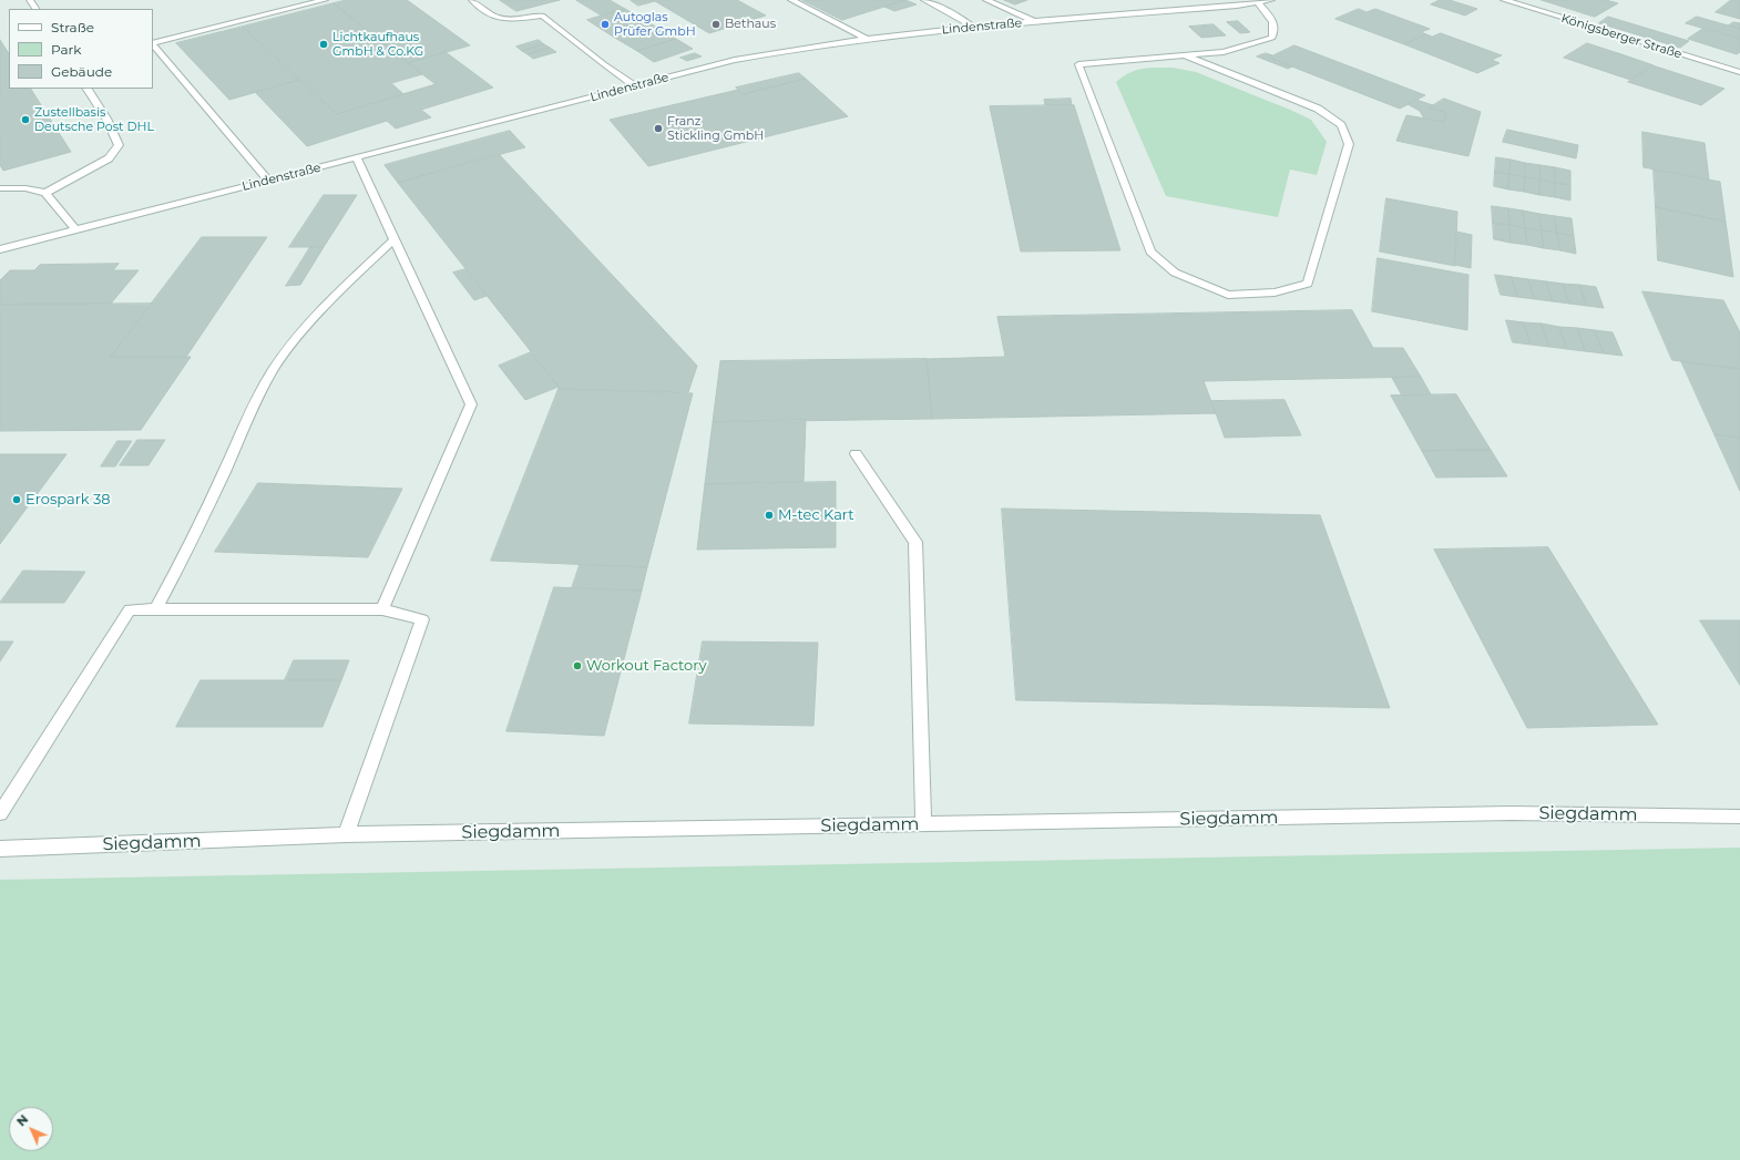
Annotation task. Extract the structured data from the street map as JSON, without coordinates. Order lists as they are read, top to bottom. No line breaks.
{"streets":{"street":["Lindenstraße","Königsberger Straße","Siegdamm"]},"places":["Autoglas Prüfer GmbH","Bethaus","Lichtkaufhaus GmbH & Co.KG","Zustellbasis Deutsche Post DHL","Franz Stickling GmbH","Erospark 38","M-tec Kart","Workout Factory"],"legend":["Straße","Park","Gebäude"],"north":"top left"}
